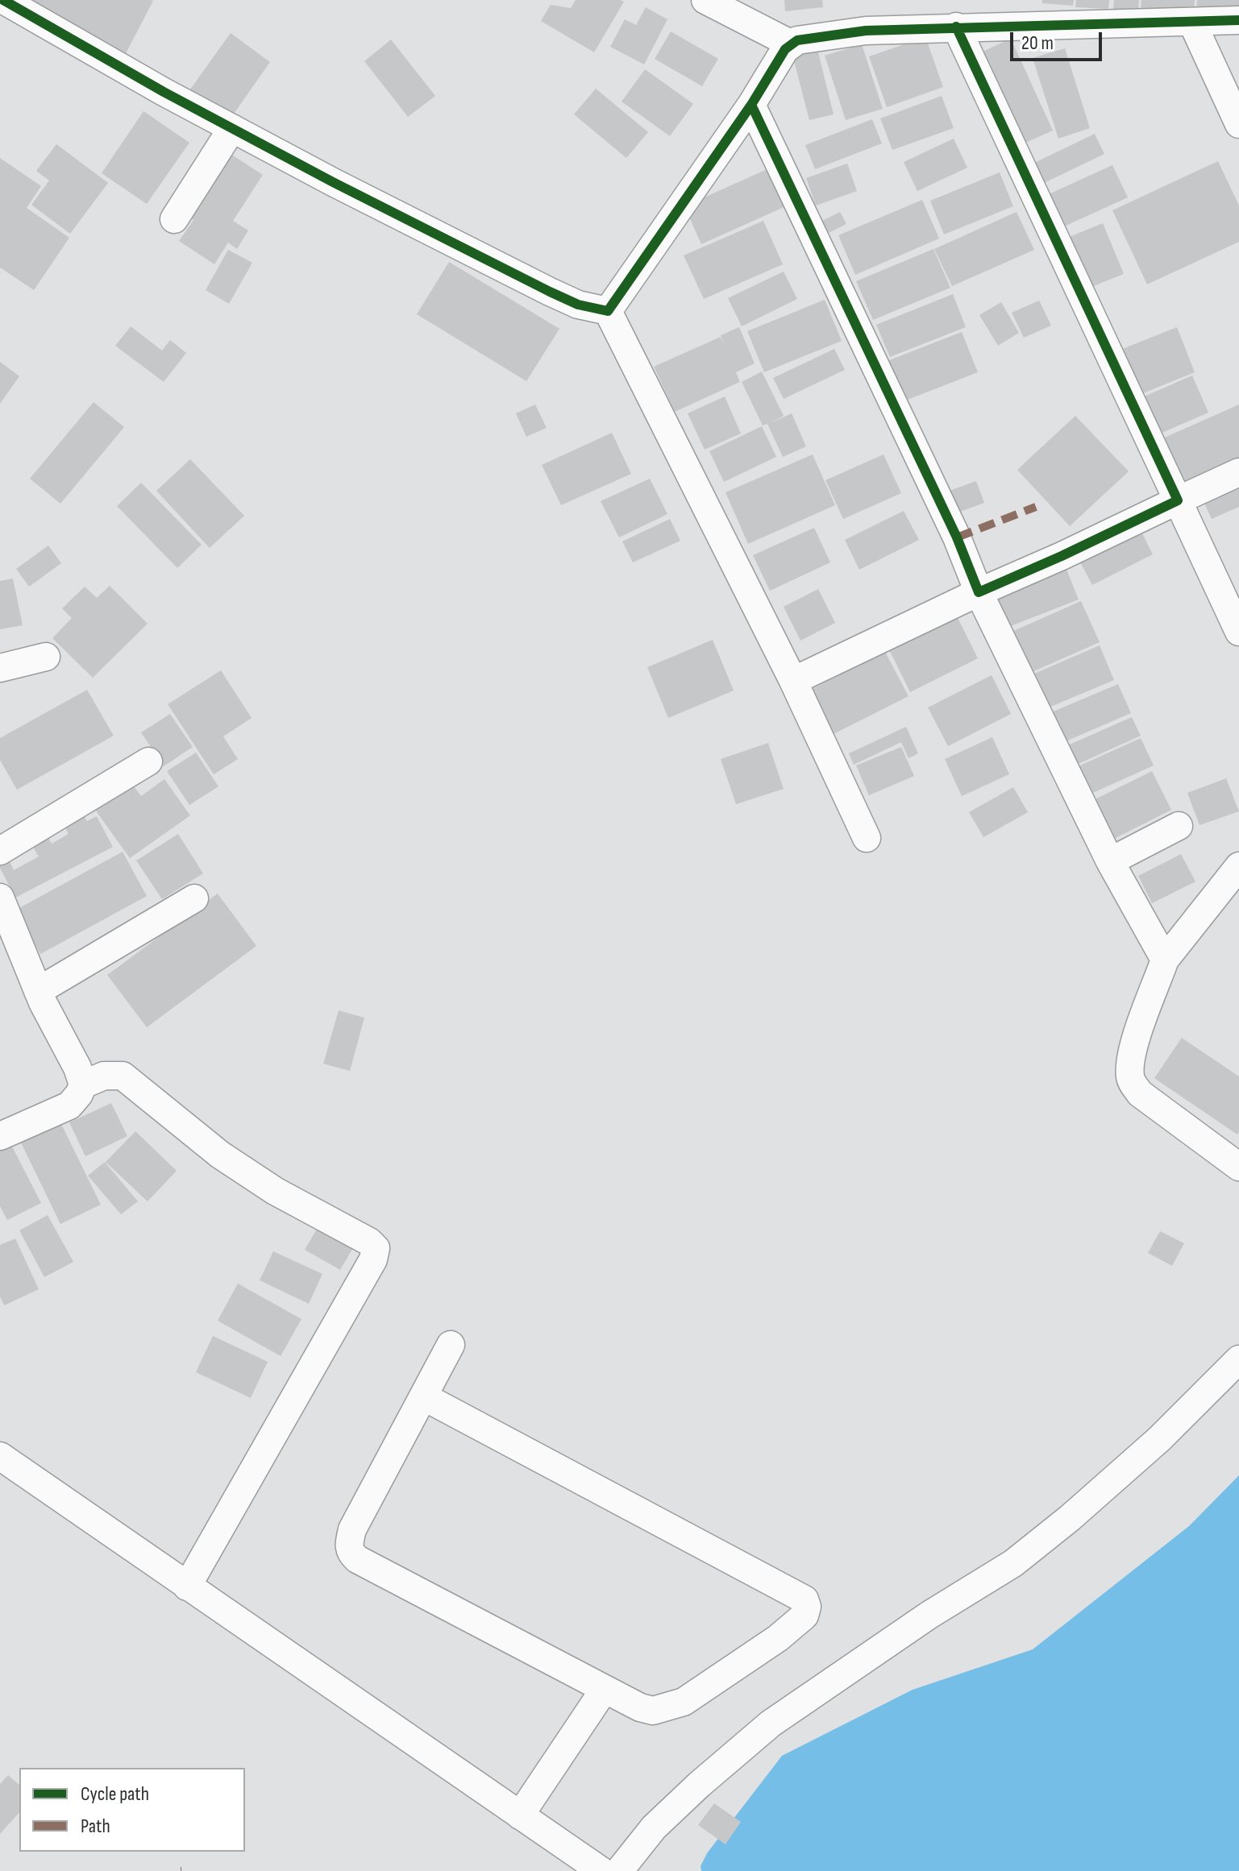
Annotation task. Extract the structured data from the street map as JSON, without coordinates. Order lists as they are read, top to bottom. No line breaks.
{"legend":["Cycle path","Path"],"scale_bar":"20 m"}
